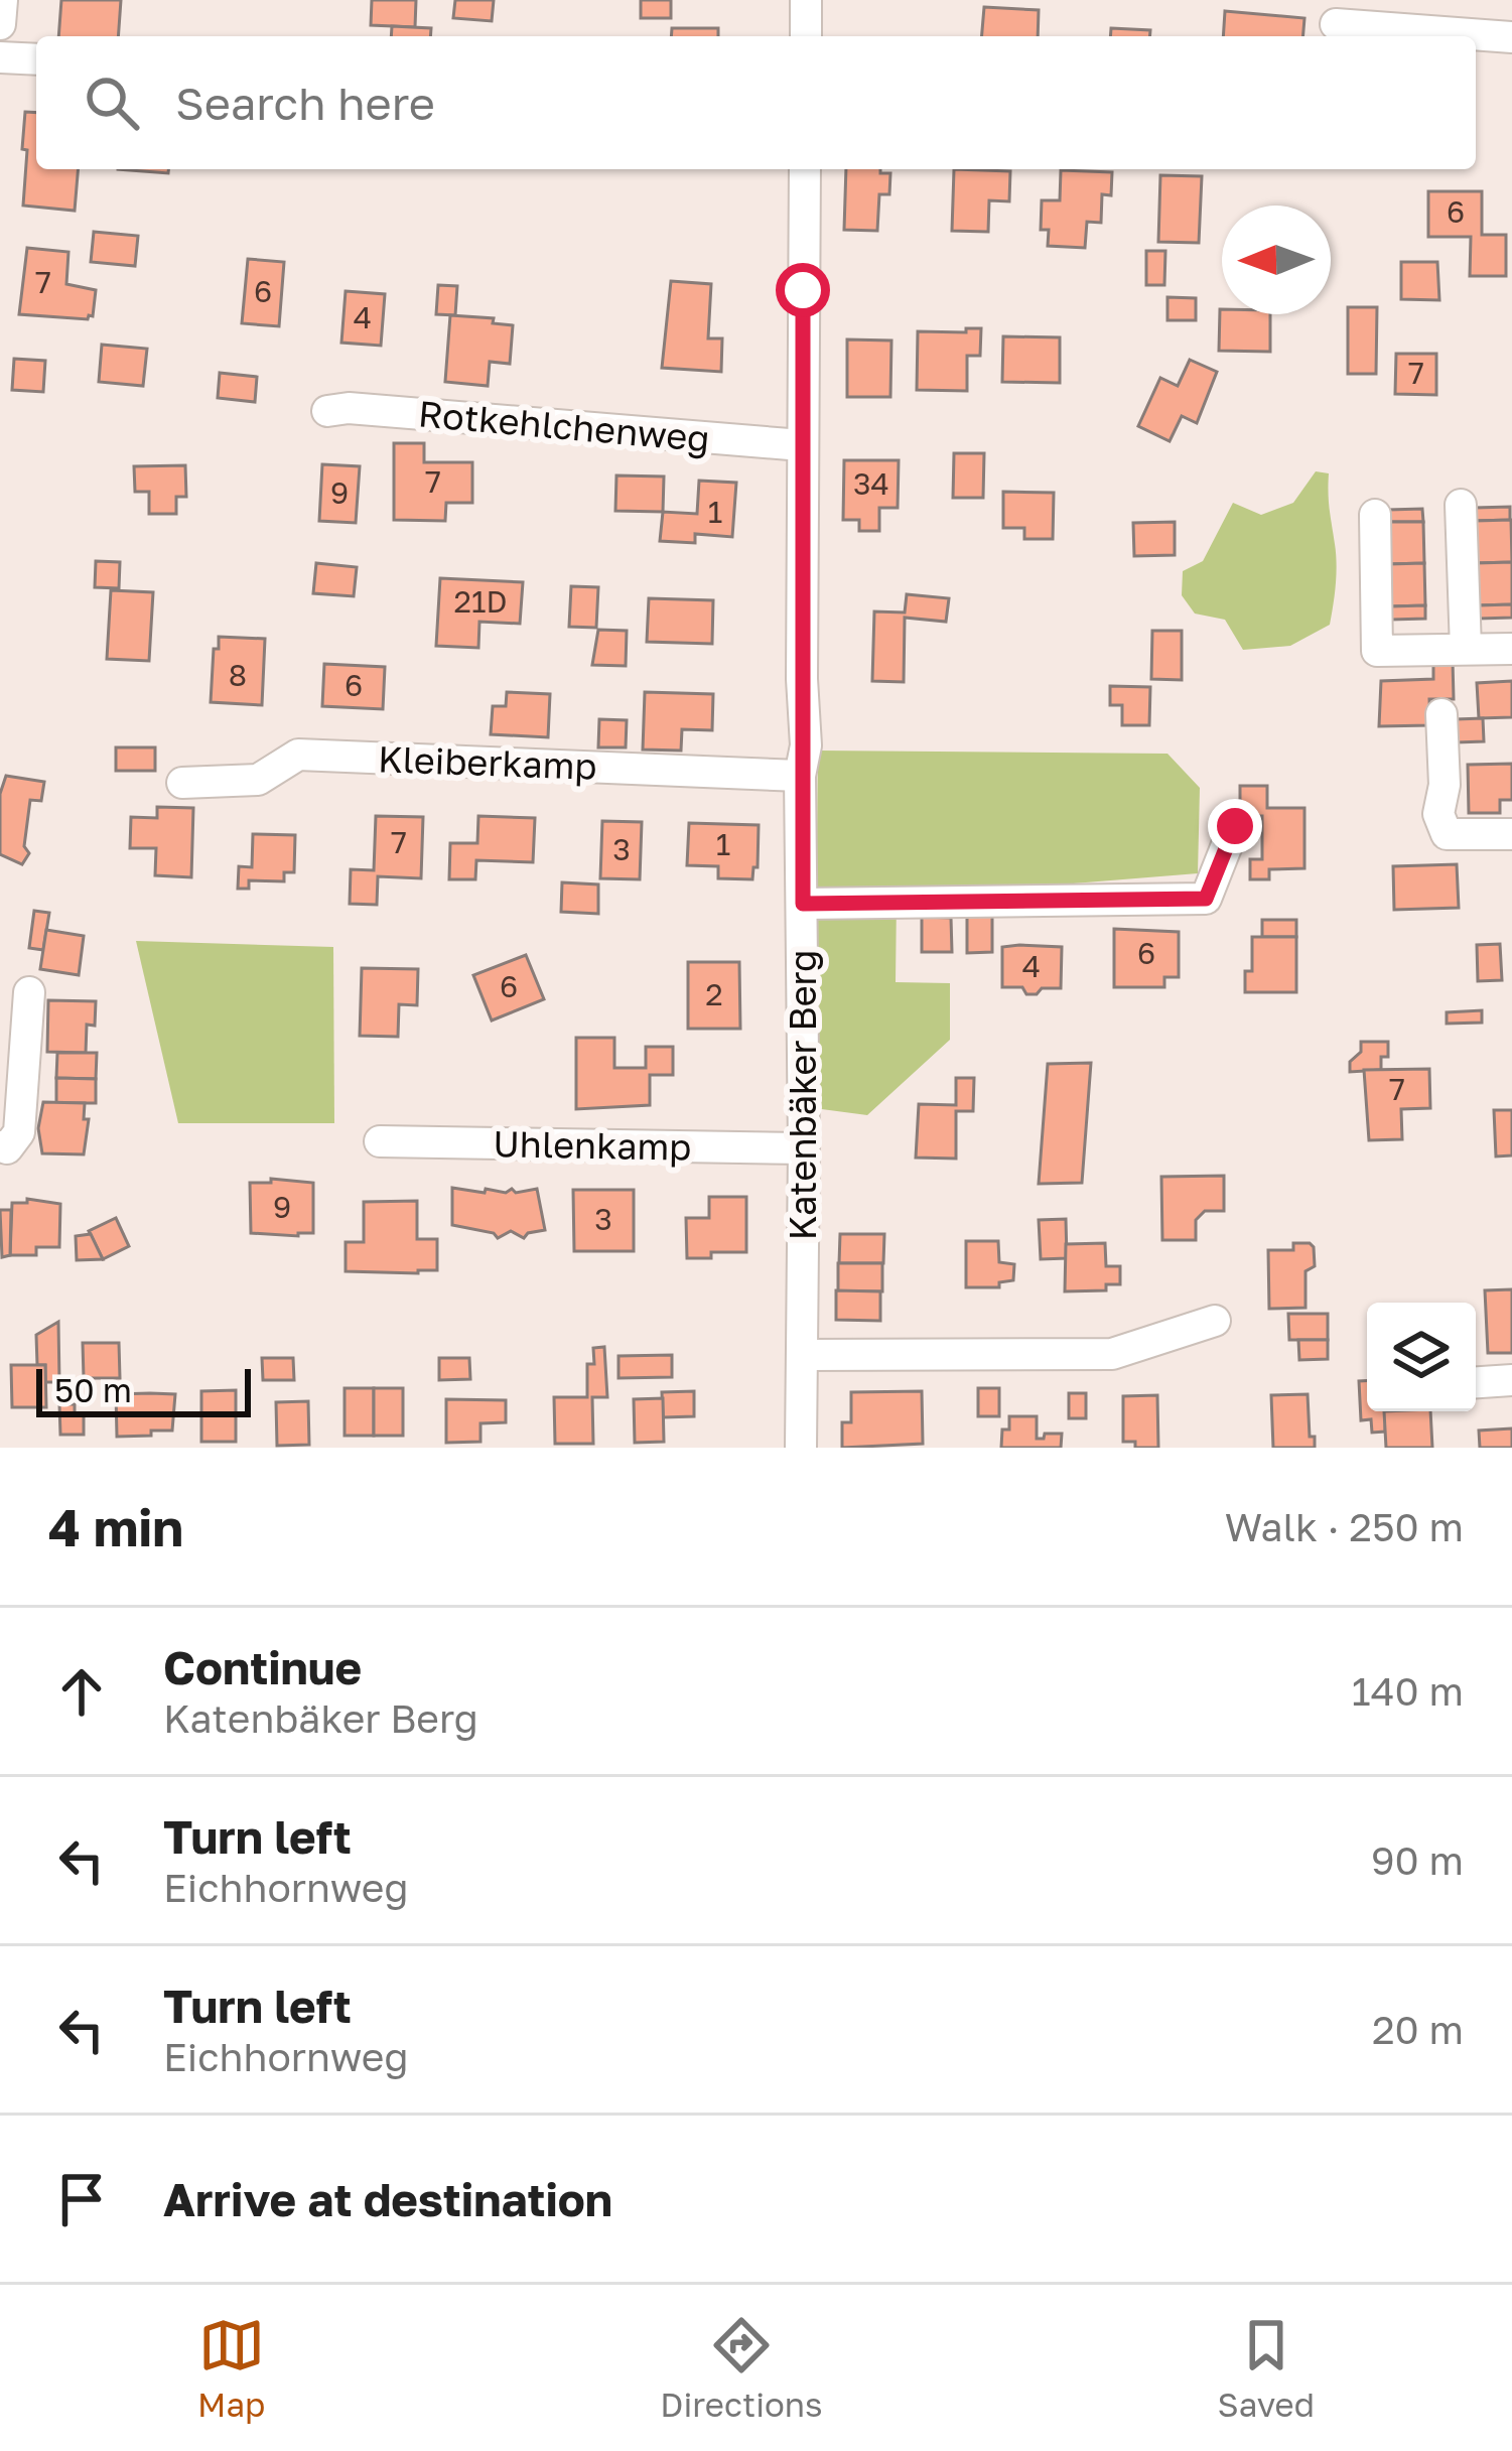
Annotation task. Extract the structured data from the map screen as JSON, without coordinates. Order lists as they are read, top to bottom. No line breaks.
{"streets":{"street":["Rotkehlchenweg","Kleiberkamp","Katenbäker Berg","Uhlenkamp"]},"crossings":[["Rotkehlchenweg","Katenbäker Berg"],["Kleiberkamp","Katenbäker Berg"],["Katenbäker Berg","Uhlenkamp"]],"house_numbers":["6","7","6","4","7","7","34","9","1","21D","8","6","7","1","3","6","4","6","2","7","9","3"],"scale_bar":"50 m","north":"left","page":{"search":"Search here","scale":"50 m","heading":["4 min","Walk · 250 m"],"list":[["Continue","Katenbäker Berg","140 m"],["Turn left","Eichhornweg","90 m"],["Turn left","Eichhornweg","20 m"],"Arrive at destination"],"nav":["Map","Directions","Saved"]}}
